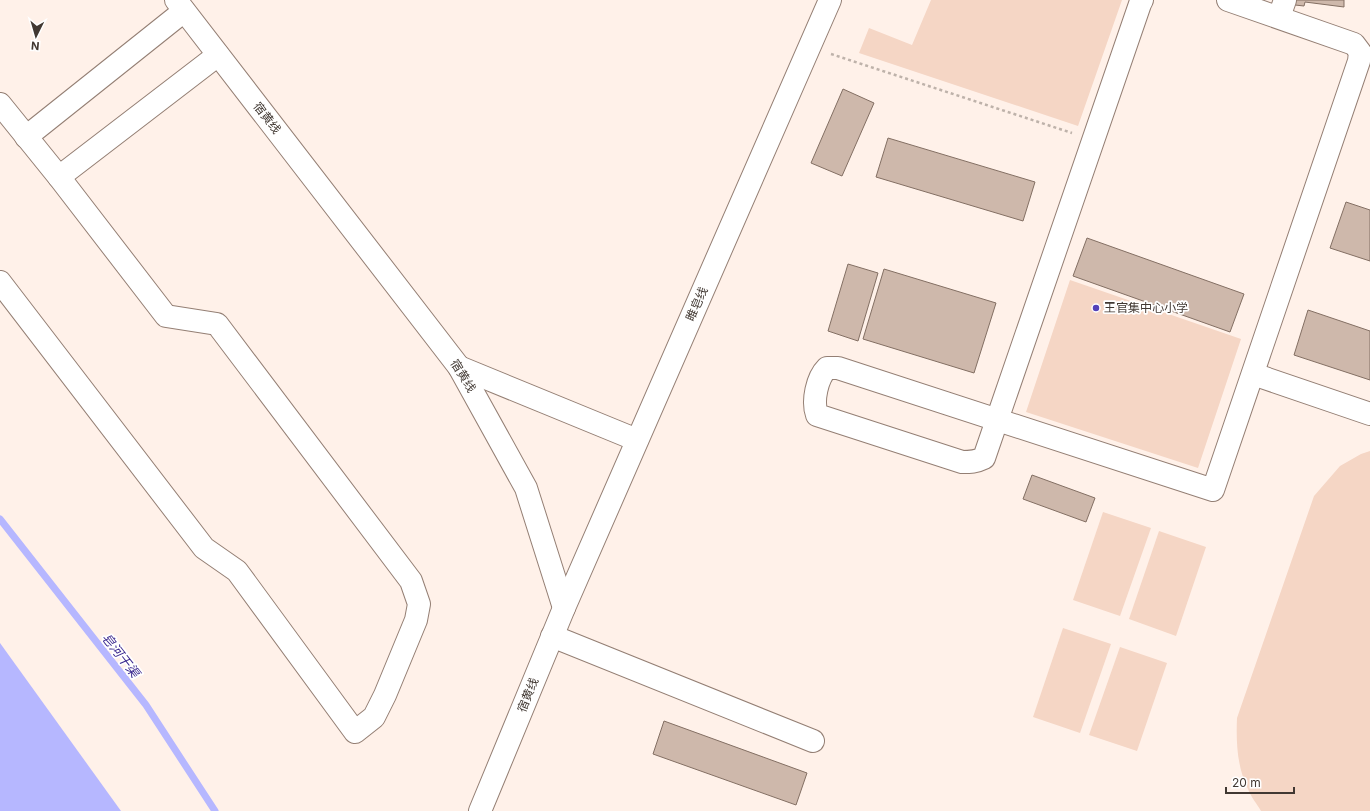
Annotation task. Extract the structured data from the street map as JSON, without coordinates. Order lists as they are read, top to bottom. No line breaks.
{"streets":{"main road":["宿黄线","睢皂线"]},"crossings":[["宿黄线","睢皂线"]],"water":["皂河干渠"],"places":["王官集中心小学"],"scale_bar":"20 m","north":"bottom"}
